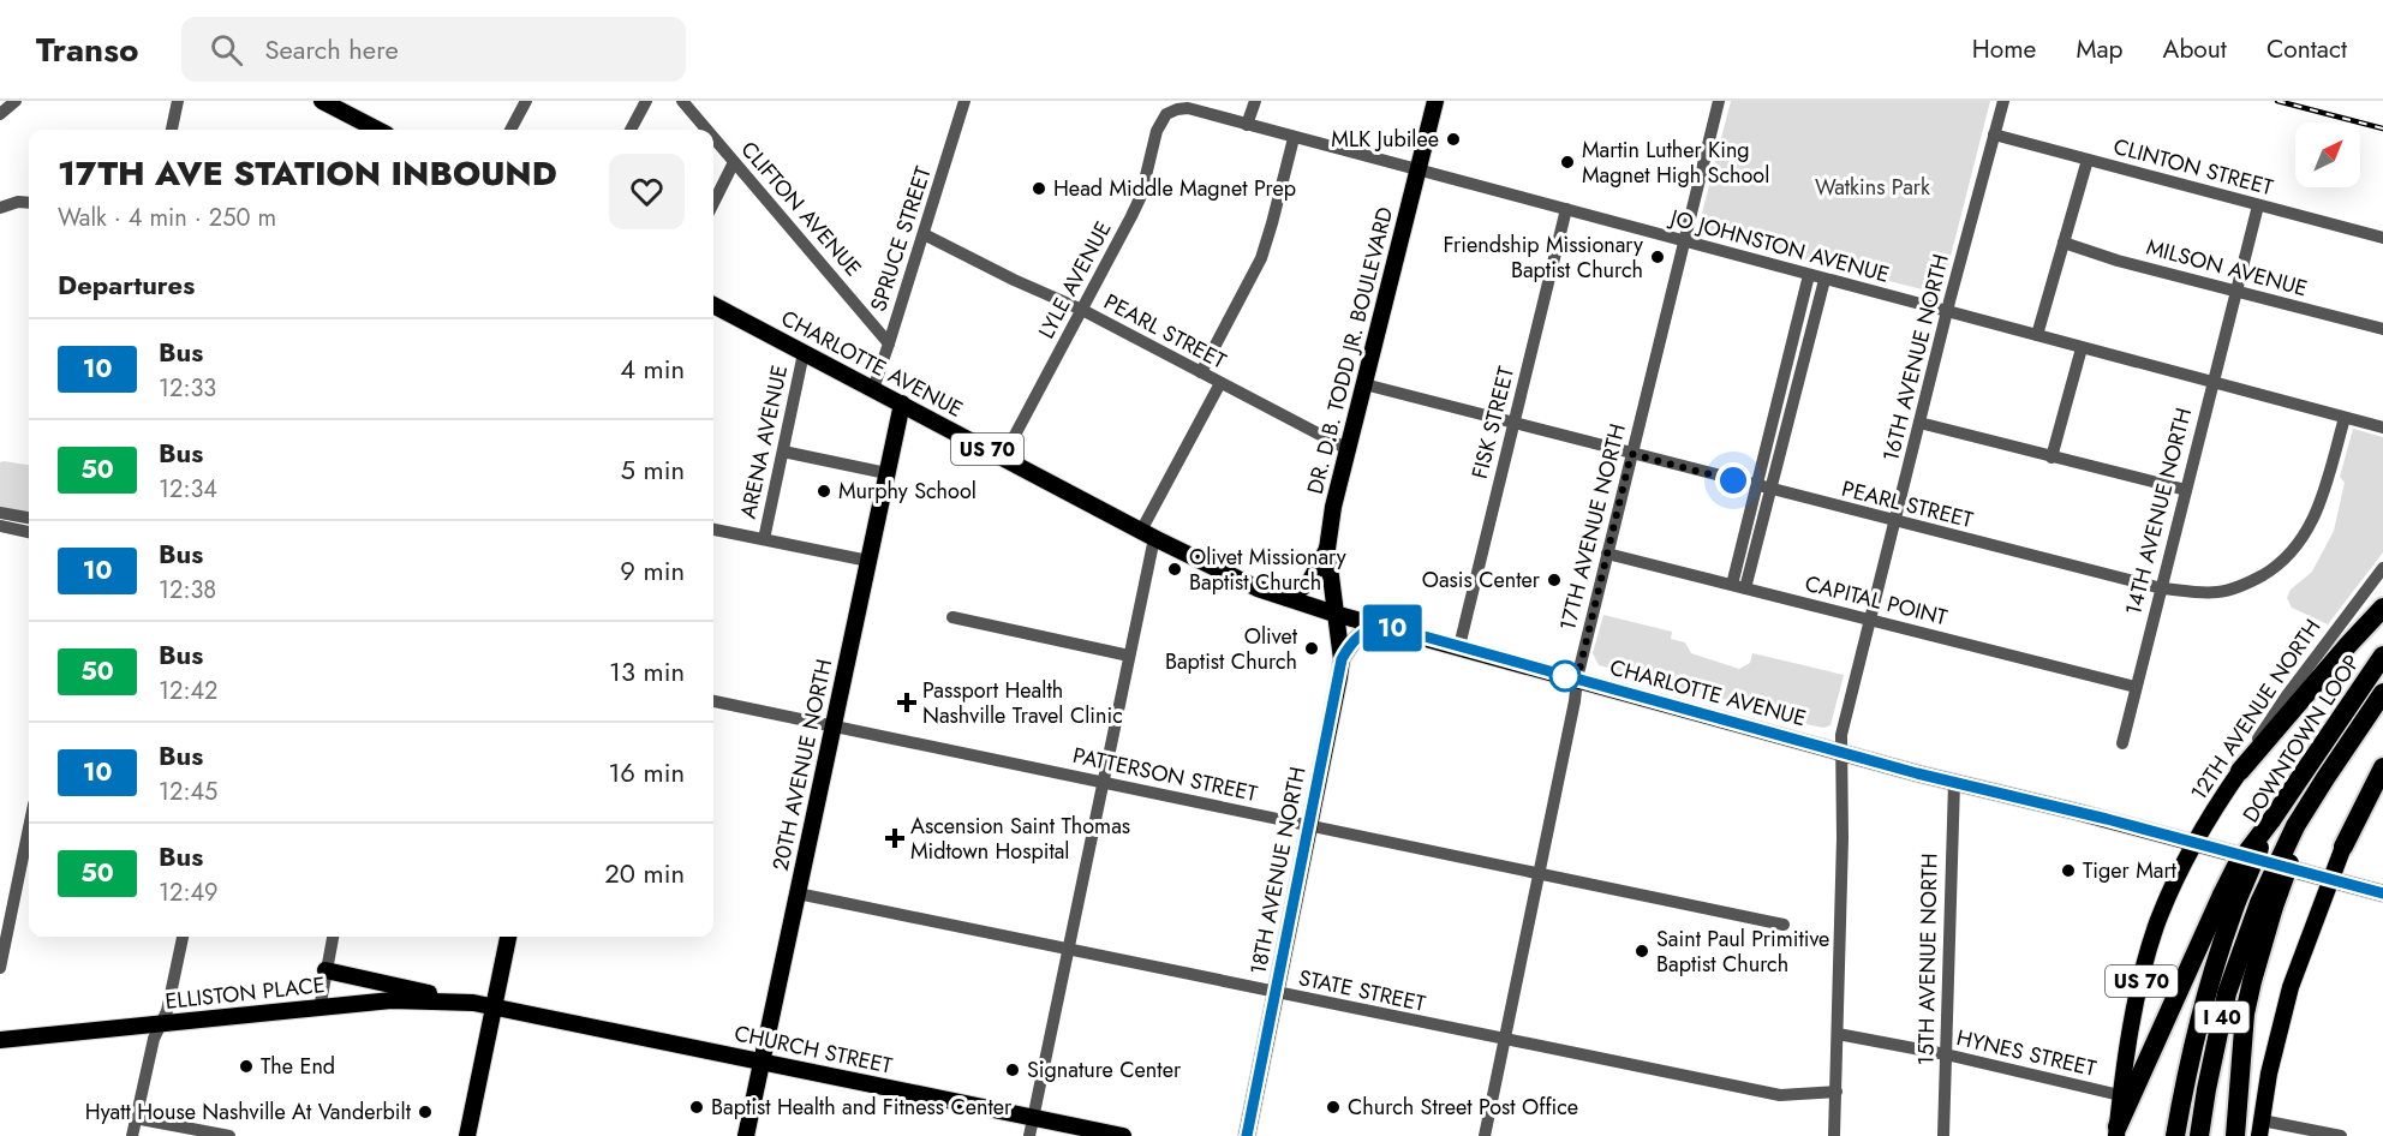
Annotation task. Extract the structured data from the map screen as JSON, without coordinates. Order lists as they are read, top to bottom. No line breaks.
{"streets":{"highway":["DOWNTOWN LOOP","I 40"],"main road":["DR. D.B. TODD JR. BOULEVARD","CHARLOTTE AVENUE","US 70","12TH AVENUE NORTH","20TH AVENUE NORTH","18TH AVENUE NORTH","ELLISTON PLACE","CHURCH STREET"],"street":["CLINTON STREET","CLIFTON AVENUE","SPRUCE STREET","JO JOHNSTON AVENUE","MILSON AVENUE","LYLE AVENUE","PEARL STREET","16TH AVENUE NORTH","FISK STREET","ARENA AVENUE","14TH AVENUE NORTH","17TH AVENUE NORTH","CAPITAL POINT","PATTERSON STREET","15TH AVENUE NORTH","STATE STREET","HYNES STREET"]},"crossings":[["CLINTON STREET","16TH AVENUE NORTH"],["CLINTON STREET","14TH AVENUE NORTH"],["CLIFTON AVENUE","SPRUCE STREET"],["SPRUCE STREET","PEARL STREET"],["SPRUCE STREET","CHARLOTTE AVENUE"],["JO JOHNSTON AVENUE","LYLE AVENUE"],["JO JOHNSTON AVENUE","PEARL STREET"],["JO JOHNSTON AVENUE","DR. D.B. TODD JR. BOULEVARD"],["JO JOHNSTON AVENUE","16TH AVENUE NORTH"],["JO JOHNSTON AVENUE","FISK STREET"],["JO JOHNSTON AVENUE","14TH AVENUE NORTH"],["JO JOHNSTON AVENUE","17TH AVENUE NORTH"],["MILSON AVENUE","14TH AVENUE NORTH"],["LYLE AVENUE","PEARL STREET"],["LYLE AVENUE","CHARLOTTE AVENUE"],["PEARL STREET","DR. D.B. TODD JR. BOULEVARD"],["PEARL STREET","16TH AVENUE NORTH"],["PEARL STREET","FISK STREET"],["PEARL STREET","14TH AVENUE NORTH"],["PEARL STREET","17TH AVENUE NORTH"],["DR. D.B. TODD JR. BOULEVARD","CHARLOTTE AVENUE"],["DR. D.B. TODD JR. BOULEVARD","18TH AVENUE NORTH"],["16TH AVENUE NORTH","CHARLOTTE AVENUE"],["16TH AVENUE NORTH","CAPITAL POINT"],["16TH AVENUE NORTH","STATE STREET"],["16TH AVENUE NORTH","HYNES STREET"],["CHARLOTTE AVENUE","FISK STREET"],["CHARLOTTE AVENUE","ARENA AVENUE"],["CHARLOTTE AVENUE","US 70"],["CHARLOTTE AVENUE","17TH AVENUE NORTH"],["CHARLOTTE AVENUE","12TH AVENUE NORTH"],["CHARLOTTE AVENUE","20TH AVENUE NORTH"],["CHARLOTTE AVENUE","18TH AVENUE NORTH"],["CHARLOTTE AVENUE","15TH AVENUE NORTH"],["US 70","12TH AVENUE NORTH"],["US 70","HYNES STREET"],["14TH AVENUE NORTH","CAPITAL POINT"],["17TH AVENUE NORTH","CAPITAL POINT"],["17TH AVENUE NORTH","PATTERSON STREET"],["17TH AVENUE NORTH","STATE STREET"],["DOWNTOWN LOOP","I 40"],["20TH AVENUE NORTH","PATTERSON STREET"],["20TH AVENUE NORTH","STATE STREET"],["20TH AVENUE NORTH","CHURCH STREET"],["PATTERSON STREET","18TH AVENUE NORTH"],["18TH AVENUE NORTH","STATE STREET"],["15TH AVENUE NORTH","HYNES STREET"],["ELLISTON PLACE","CHURCH STREET"]],"parks":["Watkins Park"],"places":{"other":["MLK Jubilee","Martin Luther King Magnet High School","Head Middle Magnet Prep","Friendship Missionary Baptist Church","Murphy School","Olivet Missionary Baptist Church","Oasis Center","Olivet Baptist Church","Tiger Mart","Saint Paul Primitive Baptist Church","The End","Signature Center","Baptist Health and Fitness Center","Church Street Post Office","Hyatt House Nashville At Vanderbilt"],"health":["Passport Health Nashville Travel Clinic","Ascension Saint Thomas Midtown Hospital"]},"lines":["bus line 10"],"north":"top right","page":{"header":"Transo","search":"Search here","nav":["Home","Map","About","Contact"],"on_map":"10","heading":[["17TH AVE STATION INBOUND","Walk · 4 min · 250 m"],"Departures"],"list":[{"mark":"10","name":"Bus","note":"12:33","value":"4 min"},{"mark":"50","name":"Bus","note":"12:34","value":"5 min"},{"mark":"10","name":"Bus","note":"12:38","value":"9 min"},{"mark":"50","name":"Bus","note":"12:42","value":"13 min"},{"mark":"10","name":"Bus","note":"12:45","value":"16 min"},{"mark":"50","name":"Bus","note":"12:49","value":"20 min"}]}}
